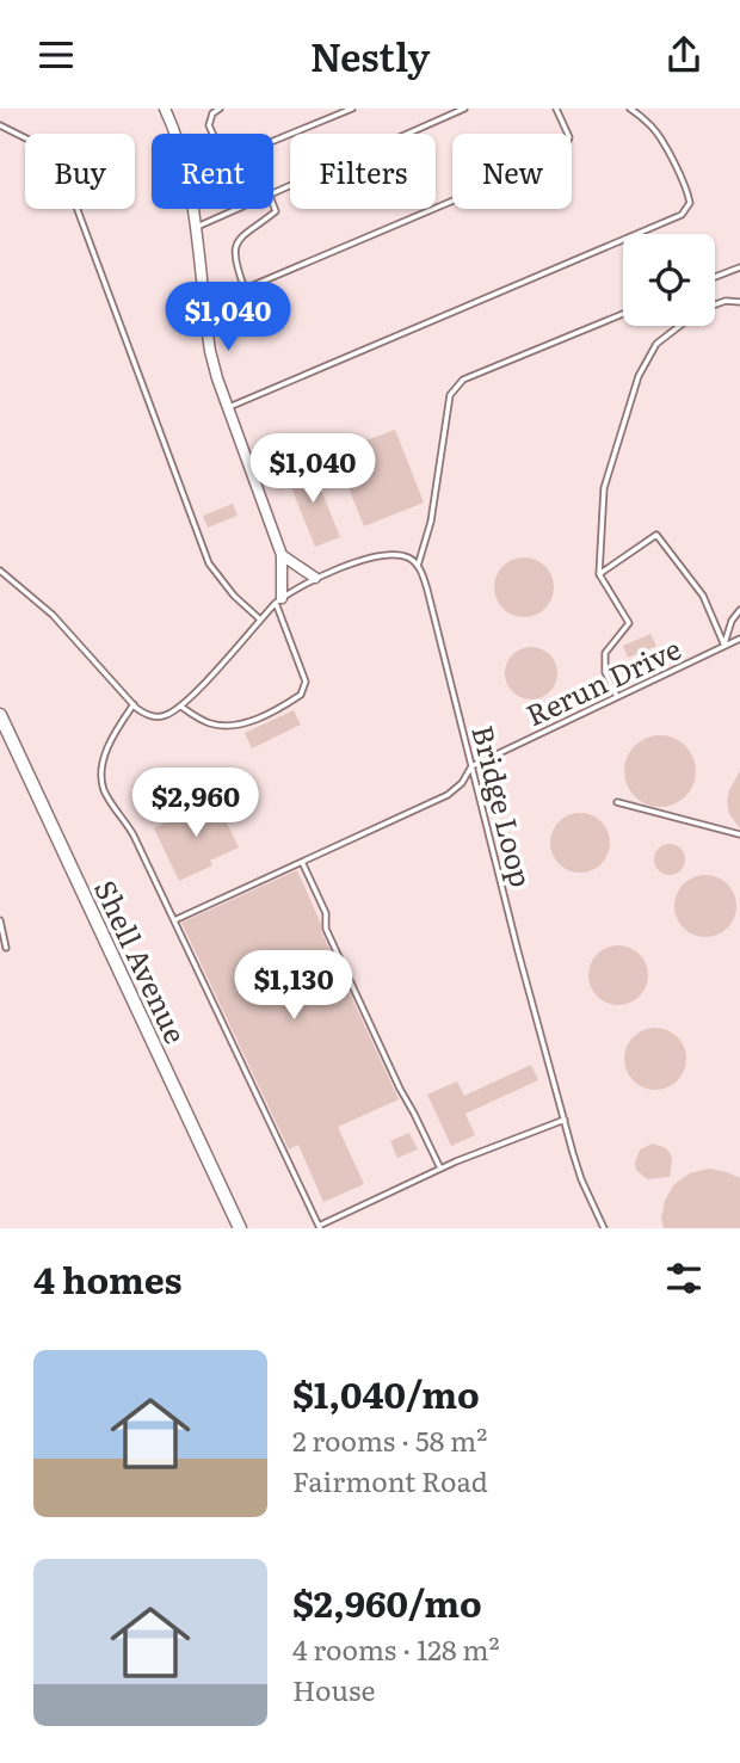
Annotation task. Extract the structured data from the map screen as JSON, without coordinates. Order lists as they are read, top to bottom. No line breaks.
{"streets":{"street":["Shell Avenue"],"lane":["Rerun Drive","Bridge Loop"]},"crossings":[["Rerun Drive","Bridge Loop"]],"page":{"header":"Nestly","chip":["Buy","Rent","Filters","New"],"price":["$1,040","$1,040","$2,960","$1,130"],"heading":"4 homes","list":[{"name":"$1,040/mo","note":"2 rooms · 58 m² · Fairmont Road"},{"name":"$2,960/mo","note":"4 rooms · 128 m² · House"}]}}
